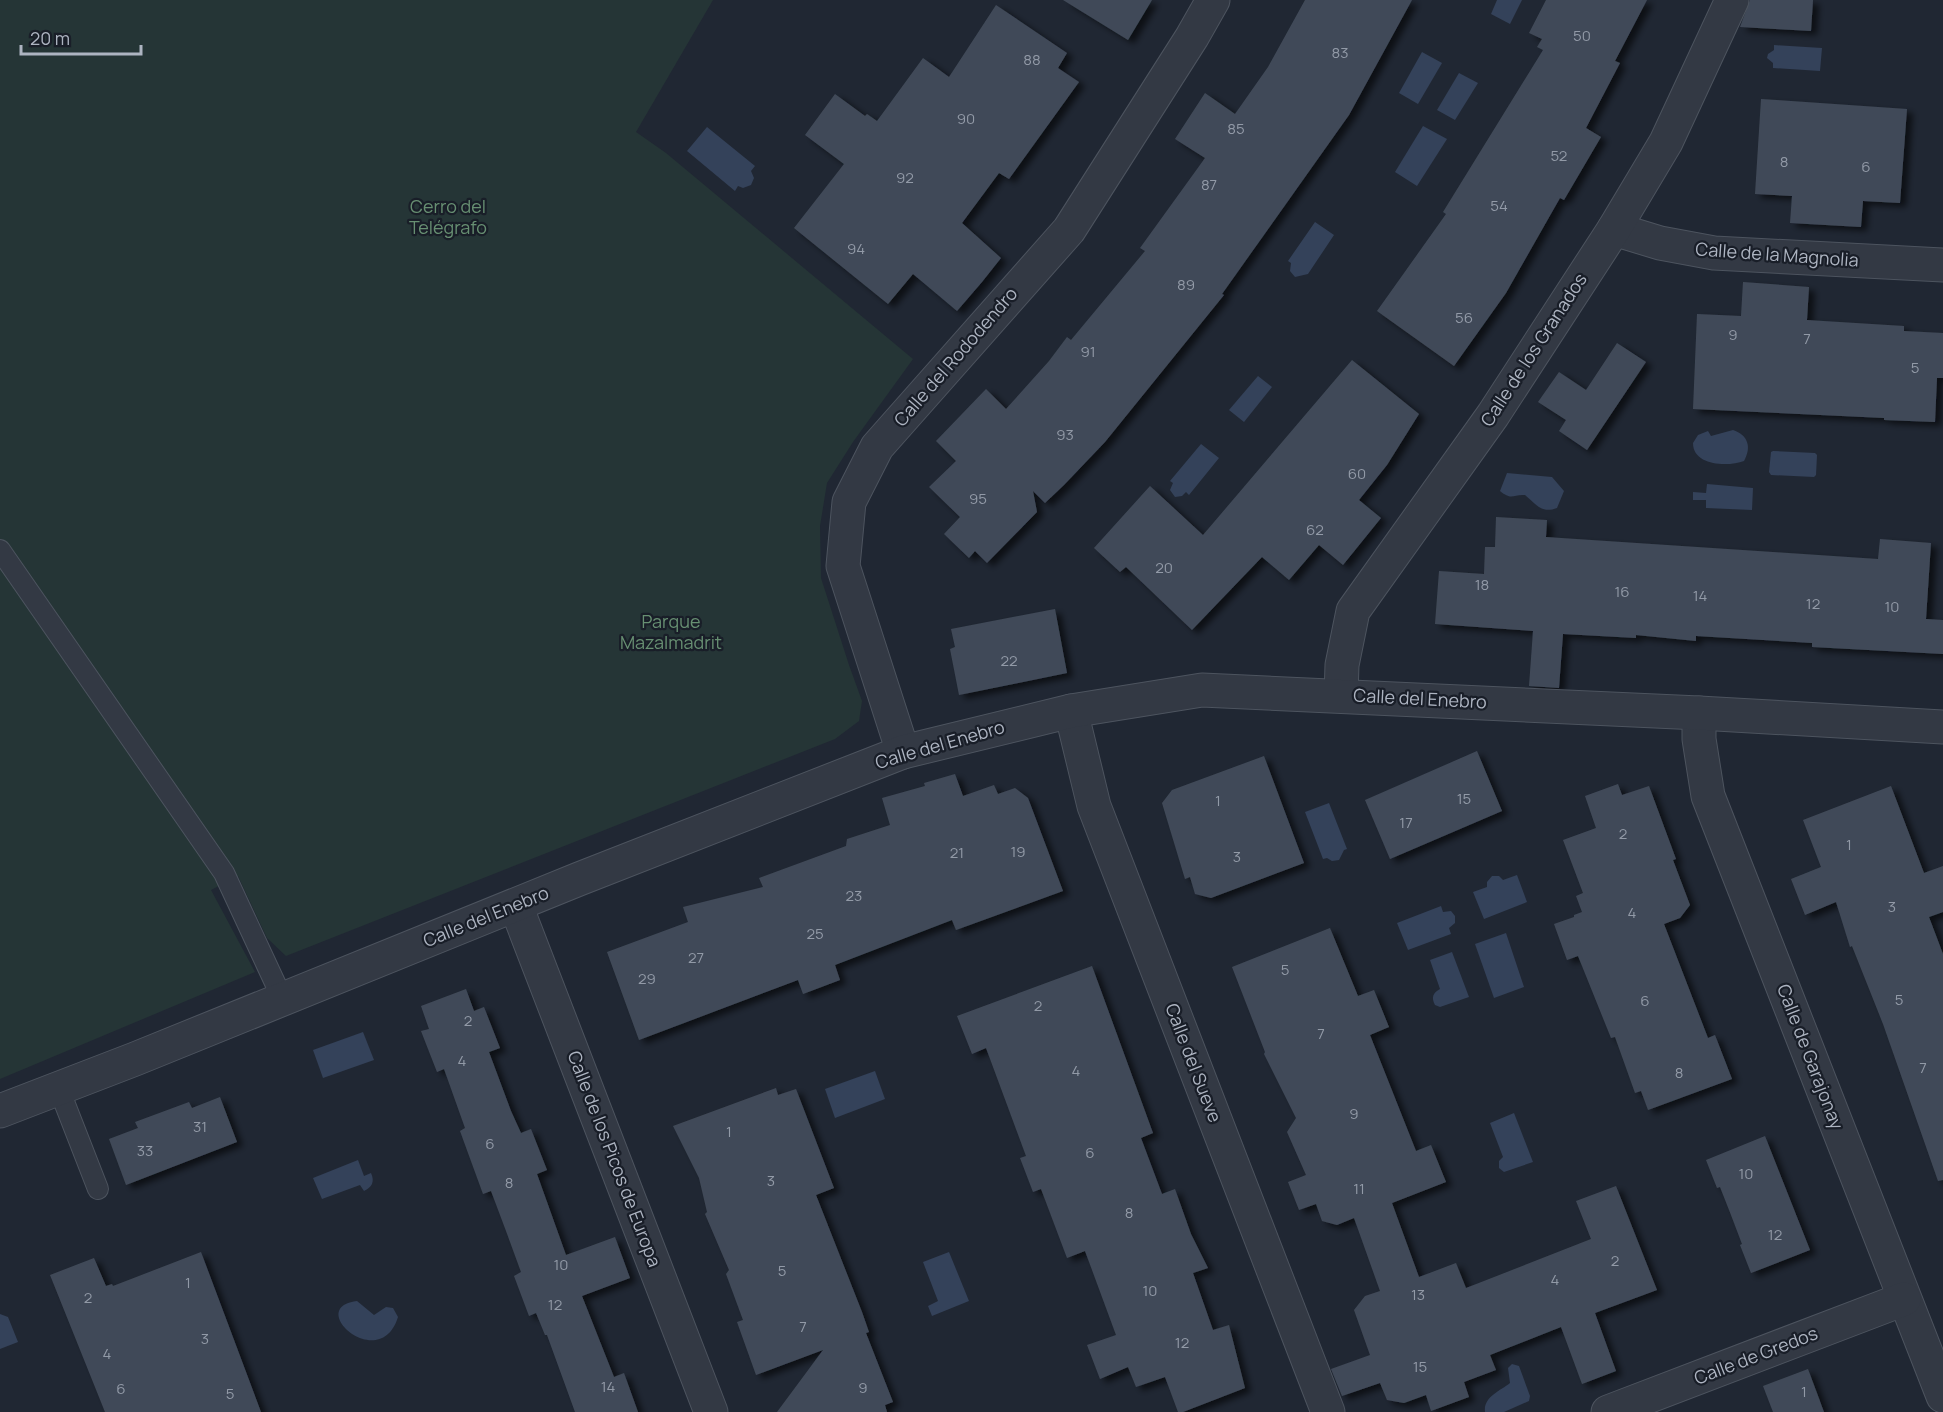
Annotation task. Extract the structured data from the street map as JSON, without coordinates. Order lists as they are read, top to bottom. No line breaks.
{"streets":{"street":["Calle de la Magnolia","Calle de los Granados","Calle del Rododendro","Calle del Enebro","Calle de Garajonay","Calle del Sueve","Calle de los Picos de Europa","Calle de Gredos"]},"crossings":[["Calle de la Magnolia","Calle de los Granados"],["Calle de los Granados","Calle del Enebro"],["Calle del Rododendro","Calle del Enebro"],["Calle del Enebro","Calle de Garajonay"],["Calle del Enebro","Calle del Sueve"],["Calle del Enebro","Calle de los Picos de Europa"],["Calle de Garajonay","Calle de Gredos"]],"parks":["Cerro del Telégrafo","Parque Mazalmadrit"],"house_numbers":["50","83","88","90","85","52","8","6","92","87","54","94","89","56","9","7","91","5","93","60","95","62","20","18","16","14","12","10","22","15","1","17","2","1","19","21","3","23","3","4","25","27","5","29","5","6","2","2","7","4","7","4","8","9","31","1","6","33","6","10","3","8","11","8","12","2","10","5","4","1","10","13","2","12","7","3","12","4","15","14","9","6","1","5"],"scale_bar":"20 m"}
